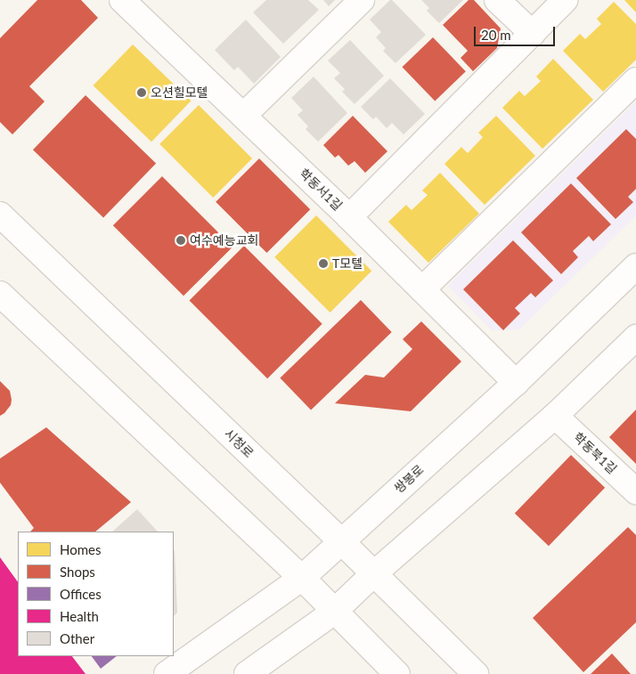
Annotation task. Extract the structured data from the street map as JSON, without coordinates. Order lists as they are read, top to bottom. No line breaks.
{"streets":{"street":["학동서1길","시청로","학동북1길","쌍봉로"]},"crossings":[["학동서1길","쌍봉로"],["시청로","쌍봉로"]],"places":["오션힐모텔","여수예능교회","T모텔"],"legend":["Homes","Shops","Offices","Health","Other"],"scale_bar":"20 m"}
